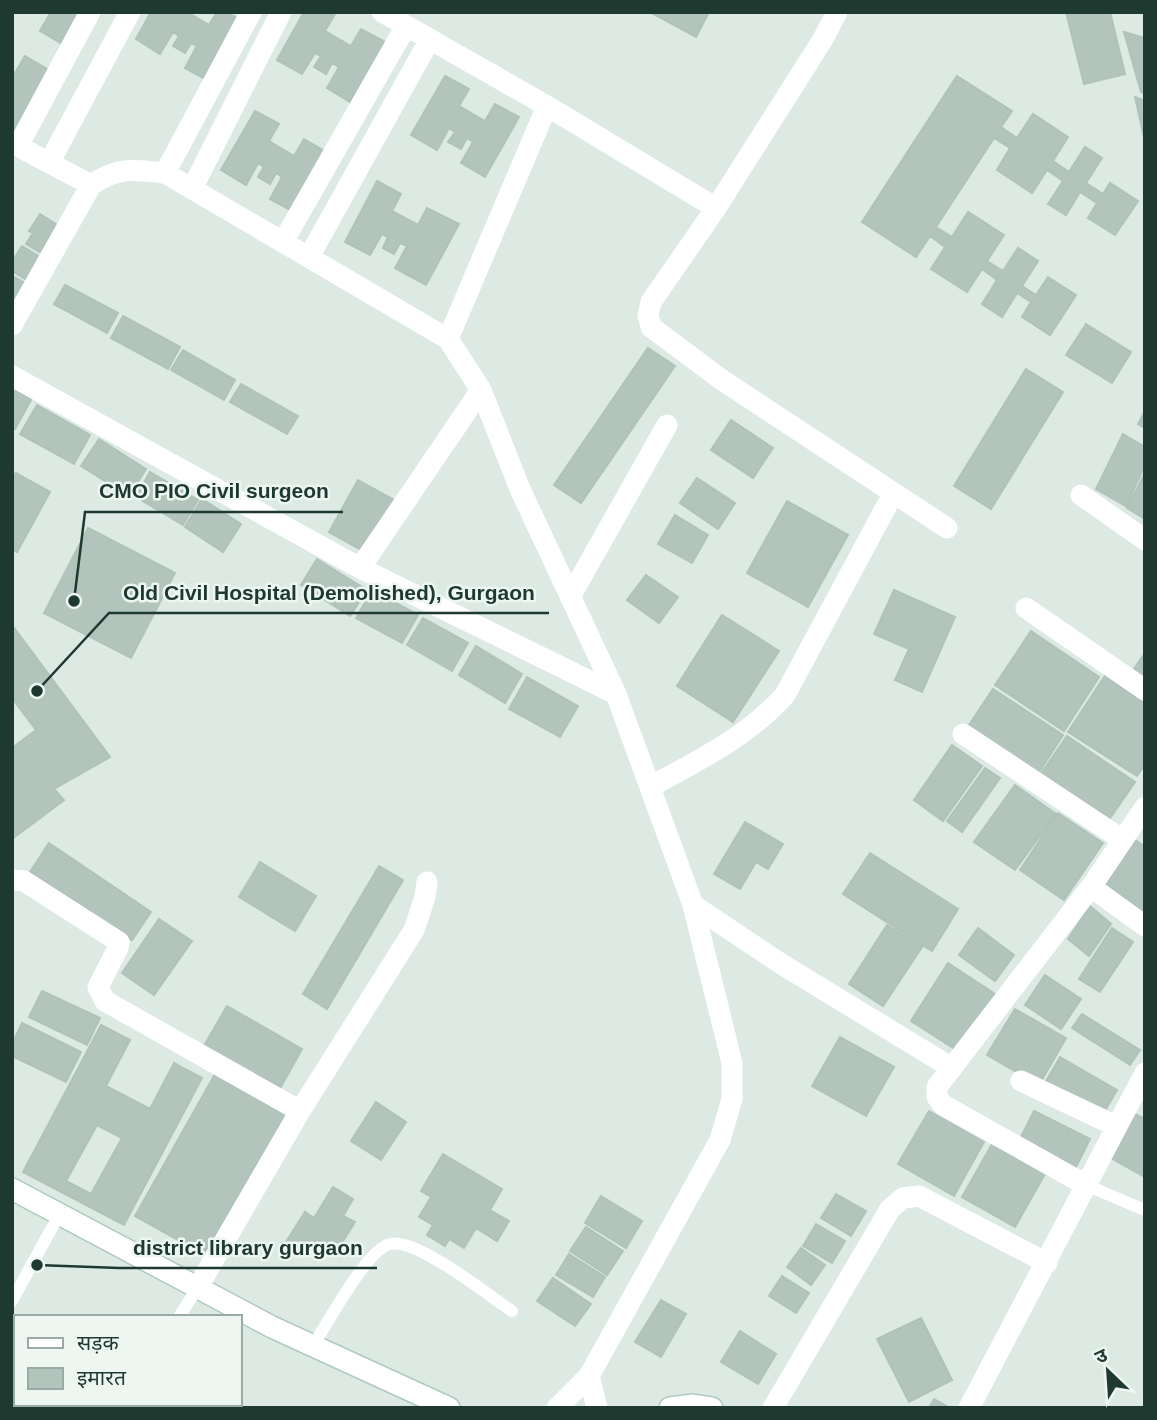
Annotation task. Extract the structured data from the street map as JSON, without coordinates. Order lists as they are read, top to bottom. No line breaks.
{"places":["CMO PIO Civil surgeon","Old Civil Hospital (Demolished), Gurgaon","district library gurgaon"],"legend":["सड़क","इमारत"],"north":"top left"}
